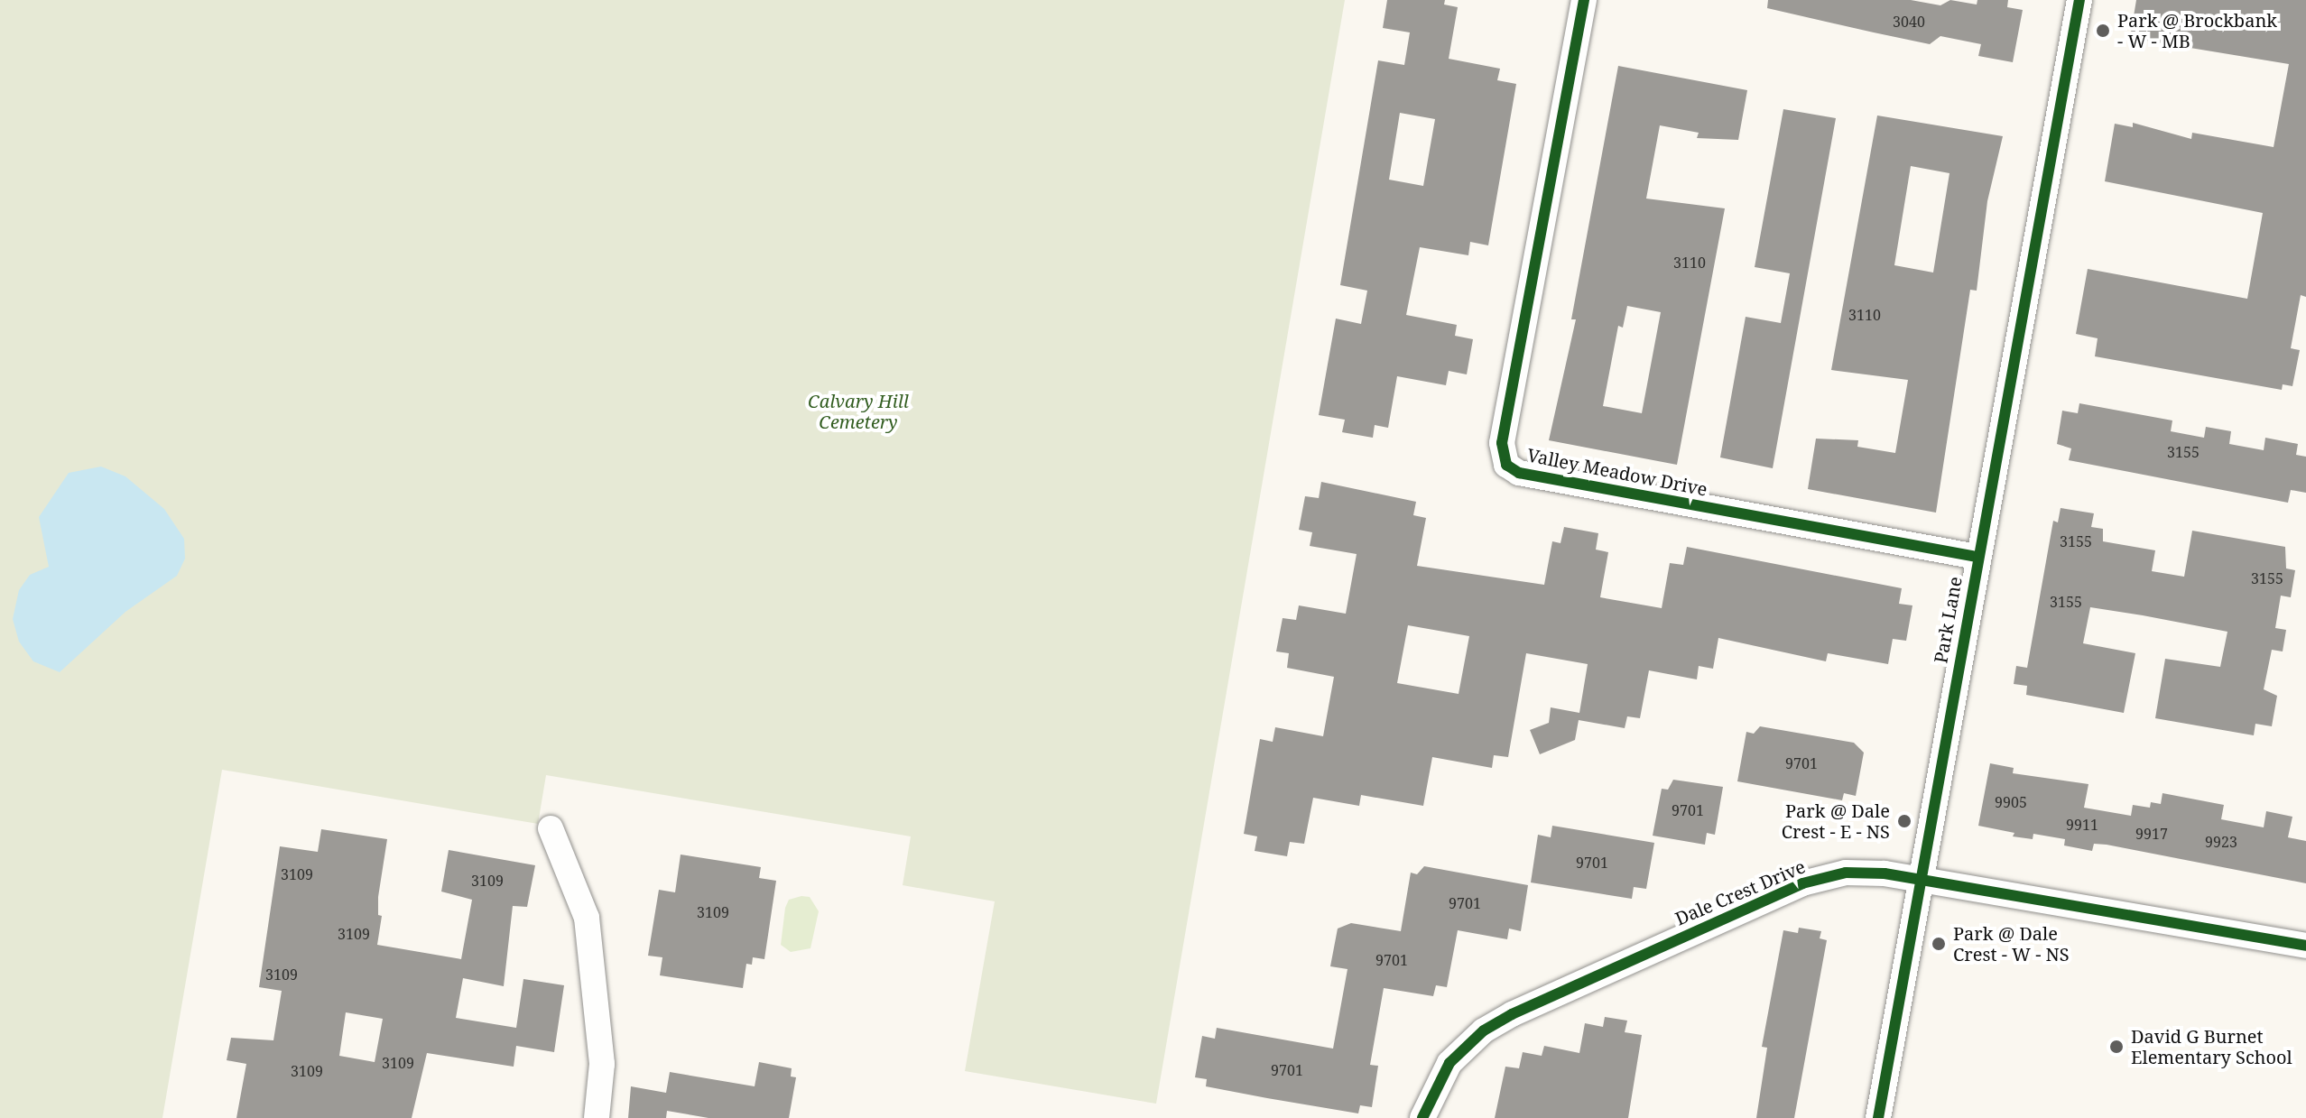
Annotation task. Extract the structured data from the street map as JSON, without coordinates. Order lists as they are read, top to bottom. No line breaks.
{"streets":{"street":["Valley Meadow Drive","Park Lane","Dale Crest Drive"]},"crossings":[["Valley Meadow Drive","Park Lane"],["Park Lane","Dale Crest Drive"]],"parks":["Calvary Hill Cemetery"],"places":["Park @ Brockbank - W - MB","Park @ Dale Crest - E - NS","Park @ Dale Crest - W - NS","David G Burnet Elementary School"],"house_numbers":["3040","3110","3110","3155","3155","3155","3155","9701","9905","9701","9911","9917","9923","9701","3109","3109","9701","3109","3109","9701","3109","3109","9701","3109"]}
